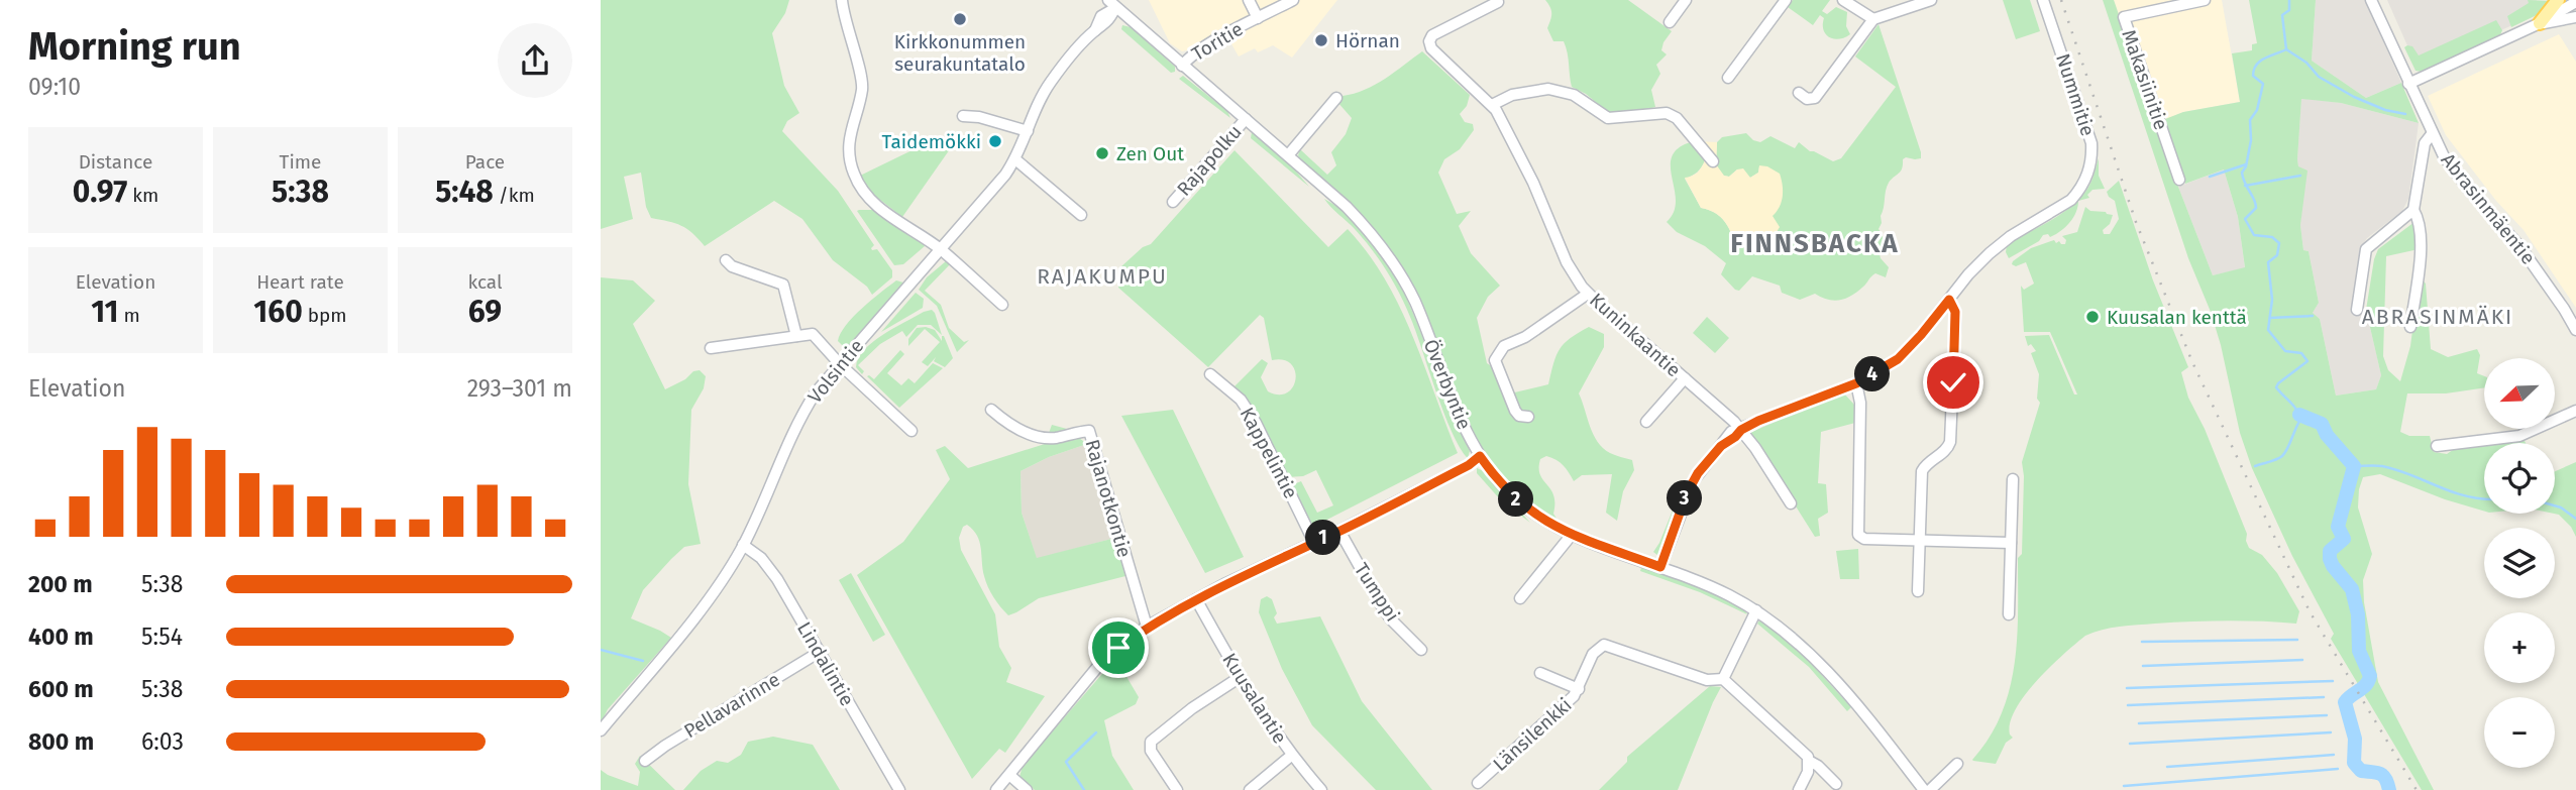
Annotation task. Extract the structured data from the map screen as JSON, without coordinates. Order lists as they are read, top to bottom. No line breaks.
{"streets":{"street":["Toritie","Makasiinitie","Nummitie","Rajapolku","Abrasinmäentie","Kuninkaantie","Volsintie","Överbyntie","Kappelintie","Rajanotkontie","Tumppi","Lindalintie","Kuusalantie","Pellavarinne","Länsilenkki"]},"crossings":[["Toritie","Överbyntie"],["Nummitie","Kuninkaantie"],["Nummitie","Överbyntie"],["Rajapolku","Överbyntie"],["Volsintie","Överbyntie"],["Volsintie","Lindalintie"],["Lindalintie","Pellavarinne"]],"districts":["FINNSBACKA","RAJAKUMPU","ABRASINMÄKI"],"places":["Kirkkonummen seurakuntatalo","Hörnan","Taidemökki","Zen Out","Kuusalan kenttä"],"north":"bottom left","page":{"heading":["Morning run","09:10"],"stats":[["Distance","0.97 km"],["Time","5:38"],["Pace","5:48 /km"],["Elevation","11 m"],["Heart rate","160 bpm"],["kcal","69"]],"pins":["4","3","2","1"],"map_buttons":["+","−"],"chart":["Elevation","293–301 m"],"list":[{"name":"200 m","note":"5:38"},{"name":"400 m","note":"5:54"},{"name":"600 m","note":"5:38"},{"name":"800 m","note":"6:03"}]}}
